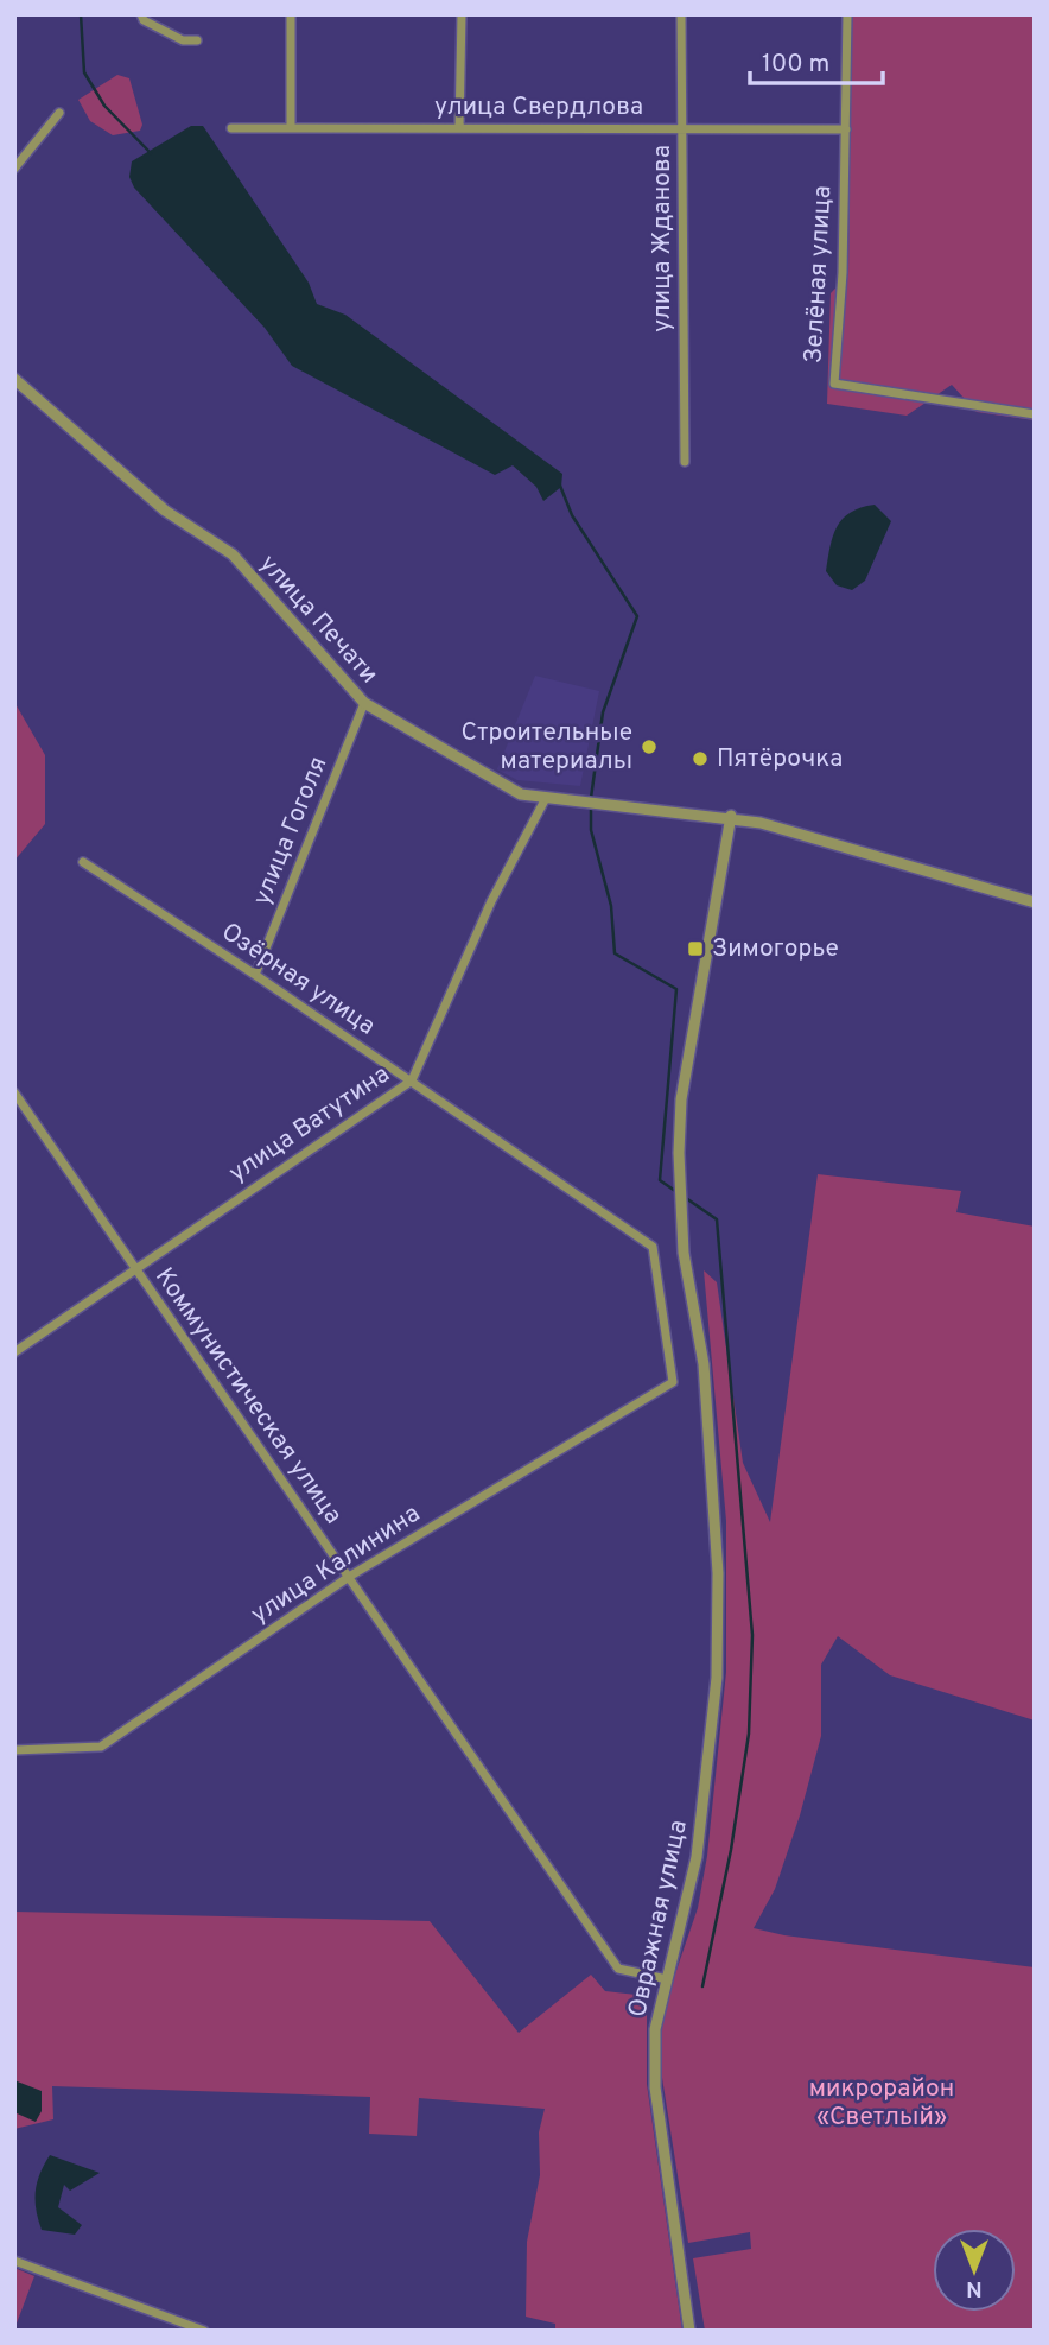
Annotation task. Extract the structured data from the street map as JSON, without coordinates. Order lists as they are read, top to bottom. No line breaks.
{"streets":{"street":["улица Свердлова","улица Жданова","Зелёная улица","улица Печати","улица Гоголя","Озёрная улица","улица Ватутина","Коммунистическая улица","улица Калинина","Овражная улица"]},"crossings":[["улица Свердлова","улица Жданова"],["улица Свердлова","Зелёная улица"],["улица Печати","улица Гоголя"],["улица Печати","улица Ватутина"],["улица Печати","Овражная улица"],["улица Гоголя","Озёрная улица"],["Озёрная улица","улица Ватутина"],["Озёрная улица","улица Калинина"],["улица Ватутина","Коммунистическая улица"],["Коммунистическая улица","улица Калинина"],["Коммунистическая улица","Овражная улица"]],"parks":["микрорайон «Светлый»"],"places":{"other":["Строительные материалы","Пятёрочка"],"transit":["Зимогорье"]},"scale_bar":"100 m","north":"bottom"}
